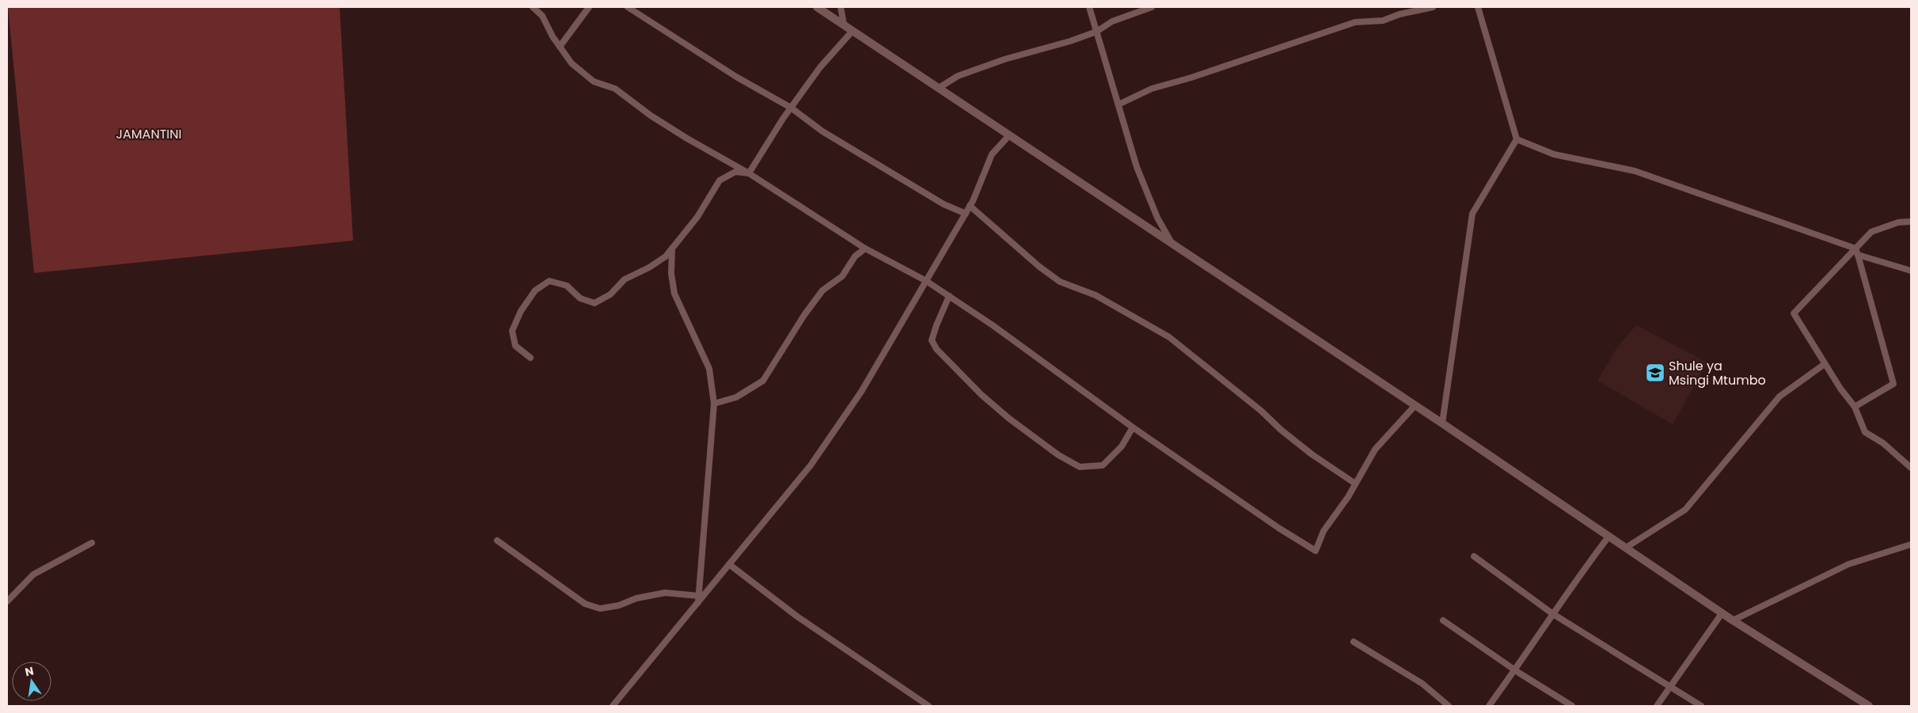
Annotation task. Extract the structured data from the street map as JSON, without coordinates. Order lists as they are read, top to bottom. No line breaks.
{"parks":["JAMANTINI"],"places":{"school or university":["Shule ya Msingi Mtumbo"]},"north":"top"}
